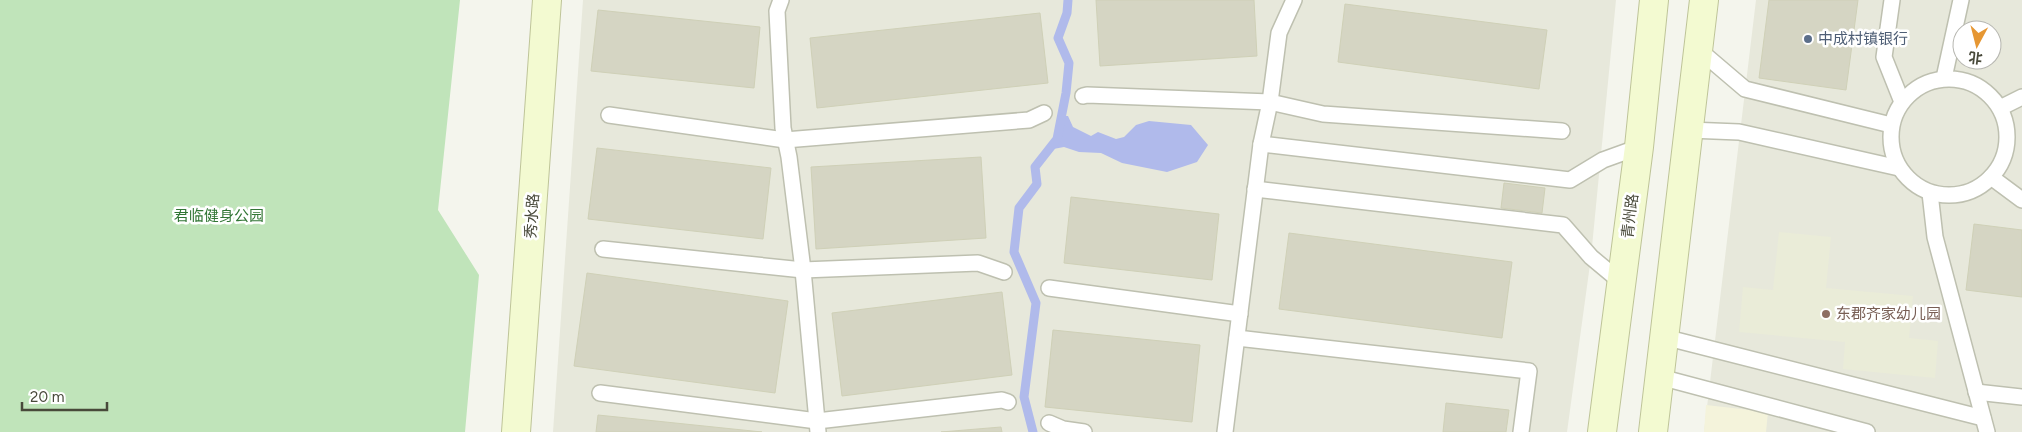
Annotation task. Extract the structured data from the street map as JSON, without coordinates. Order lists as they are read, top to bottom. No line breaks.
{"streets":{"street":["秀水路","青州路"]},"parks":["君临健身公园"],"places":["中成村镇银行","东郡齐家幼儿园"],"scale_bar":"20 m","north":"bottom"}
